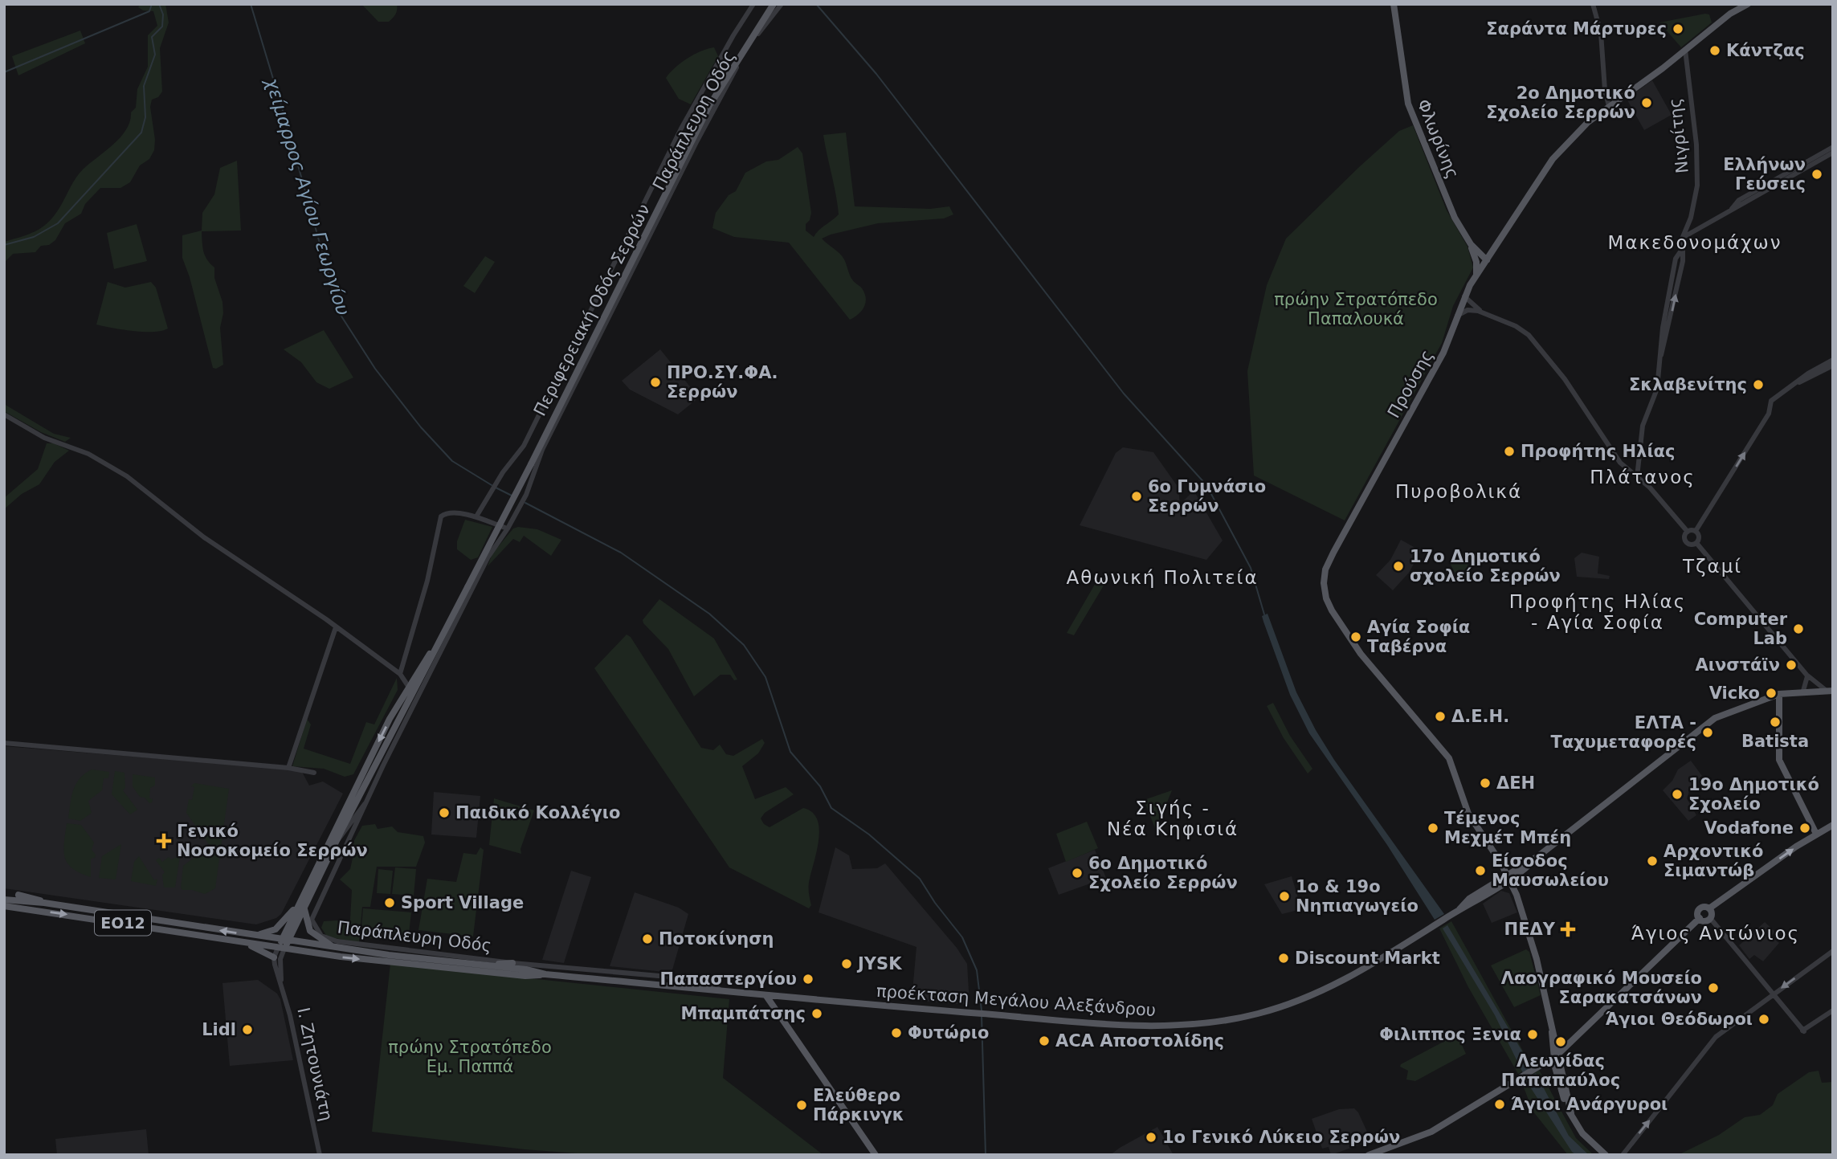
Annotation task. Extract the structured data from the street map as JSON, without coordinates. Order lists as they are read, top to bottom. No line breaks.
{"streets":{"main road":["Φλωρίνης","Περιφερειακή Οδός Σερρών","Προύσης","ΕΟ12","προέκταση Μεγάλου Αλεξάνδρου"],"street":["Παράπλευρη Οδός","Νιγρίτης","Ι. Ζητουνιάτη"]},"crossings":[["Παράπλευρη Οδός","προέκταση Μεγάλου Αλεξάνδρου"],["Νιγρίτης","Προύσης"],["Φλωρίνης","Προύσης"],["Περιφερειακή Οδός Σερρών","ΕΟ12"],["Περιφερειακή Οδός Σερρών","προέκταση Μεγάλου Αλεξάνδρου"],["ΕΟ12","προέκταση Μεγάλου Αλεξάνδρου"]],"districts":["Μακεδονομάχων","Πλάτανος","Πυροβολικά","Τζαμί","Αθωνική Πολιτεία","Προφήτης Ηλίας - Αγία Σοφία","Σιγής - Νέα Κηφισιά","Άγιος Αντώνιος"],"water":["χείμαρρος Αγίου Γεωργίου"],"parks":["πρώην Στρατόπεδο Παπαλουκά","πρώην Στρατόπεδο Εμ. Παππά"],"places":{"other":["Σαράντα Μάρτυρες","Κάντζας","2ο Δημοτικό Σχολείο Σερρών","Ελλήνων Γεύσεις","ΠΡΟ.ΣΥ.ΦΑ. Σερρών","Σκλαβενίτης","Προφήτης Ηλίας","6ο Γυμνάσιο Σερρών","17ο Δημοτικό σχολείο Σερρών","Computer Lab","Αγία Σοφία Ταβέρνα","Αινστάϊν","Vicko","Δ.Ε.Η.","Batista","ΕΛΤΑ - Ταχυμεταφορές","ΔΕΗ","19ο Δημοτικό Σχολείο","Παιδικό Κολλέγιο","Τέμενος Μεχμέτ Μπέη","Vodafone","Αρχοντικό Σιμαντώβ","Είσοδος Μαυσωλείου","6ο Δημοτικό Σχολείο Σερρών","1ο & 19ο Νηπιαγωγείο","Sport Village","Ποτοκίνηση","Discount Markt","JYSK","Παπαστεργίου","Λαογραφικό Μουσείο Σαρακατσάνων","Μπαμπάτσης","Άγιοι Θεόδωροι","Lidl","Φυτώριο","Φιλιππος Ξενια","ACA Αποστολίδης","Λεωνίδας Παπαπαύλος","Άγιοι Ανάργυροι","Ελεύθερο Πάρκινγκ","1ο Γενικό Λύκειο Σερρών"],"health":["Γενικό Νοσοκομείο Σερρών","ΠΕΔΥ"]}}
